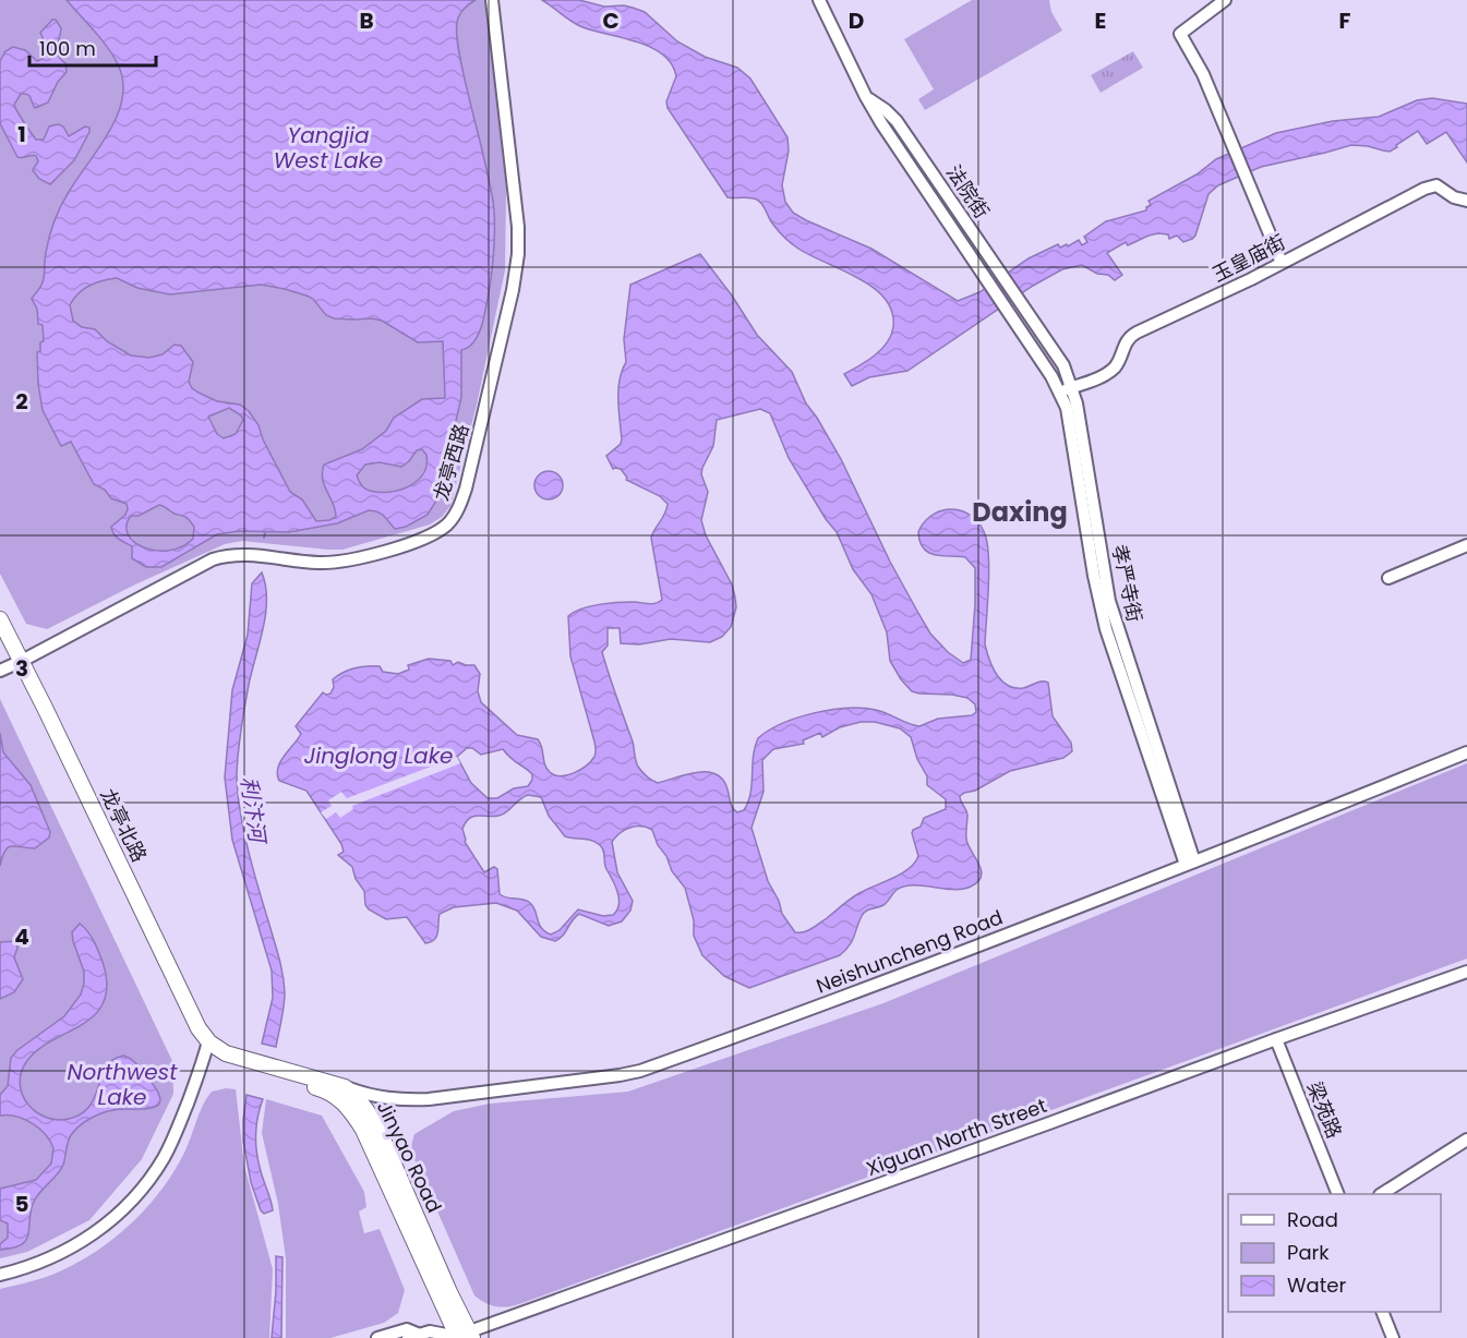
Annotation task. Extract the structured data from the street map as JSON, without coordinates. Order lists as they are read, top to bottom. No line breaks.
{"streets":{"main road":["龙亭北路","Jinyao Road"],"street":["法院街","玉皇庙街","龙亭西路","孝严寺街","Neishuncheng Road","梁苑路","Xiguan North Street"]},"crossings":[["法院街","孝严寺街"],["玉皇庙街","孝严寺街"],["龙亭西路","龙亭北路"],["孝严寺街","Neishuncheng Road"],["龙亭北路","Jinyao Road"],["Neishuncheng Road","Jinyao Road"],["梁苑路","Xiguan North Street"],["Xiguan North Street","Jinyao Road"]],"districts":["Daxing"],"water":["Yangjia West Lake","Jinglong Lake","利汴河","Northwest Lake"],"legend":["Road","Park","Water"],"scale_bar":"100 m","grid":{"columns":["B","C","D","E","F"],"rows":["1","2","3","4","5"]}}
